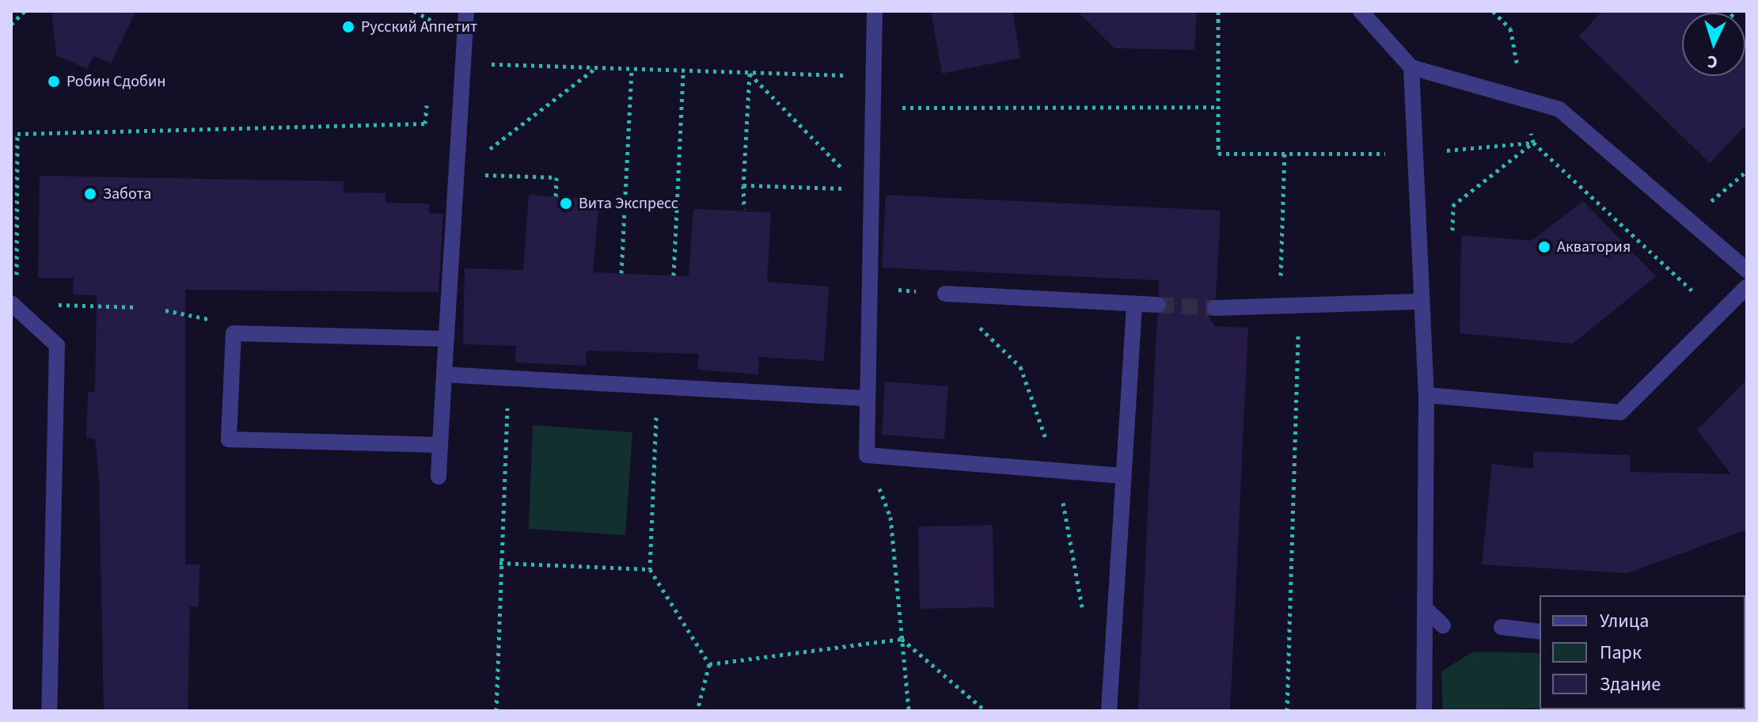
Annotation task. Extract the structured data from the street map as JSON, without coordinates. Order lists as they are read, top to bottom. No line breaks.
{"places":["Русский Аппетит","Робин Сдобин","Забота","Вита Экспресс","Акватория"],"legend":["Улица","Парк","Здание"],"north":"bottom"}
